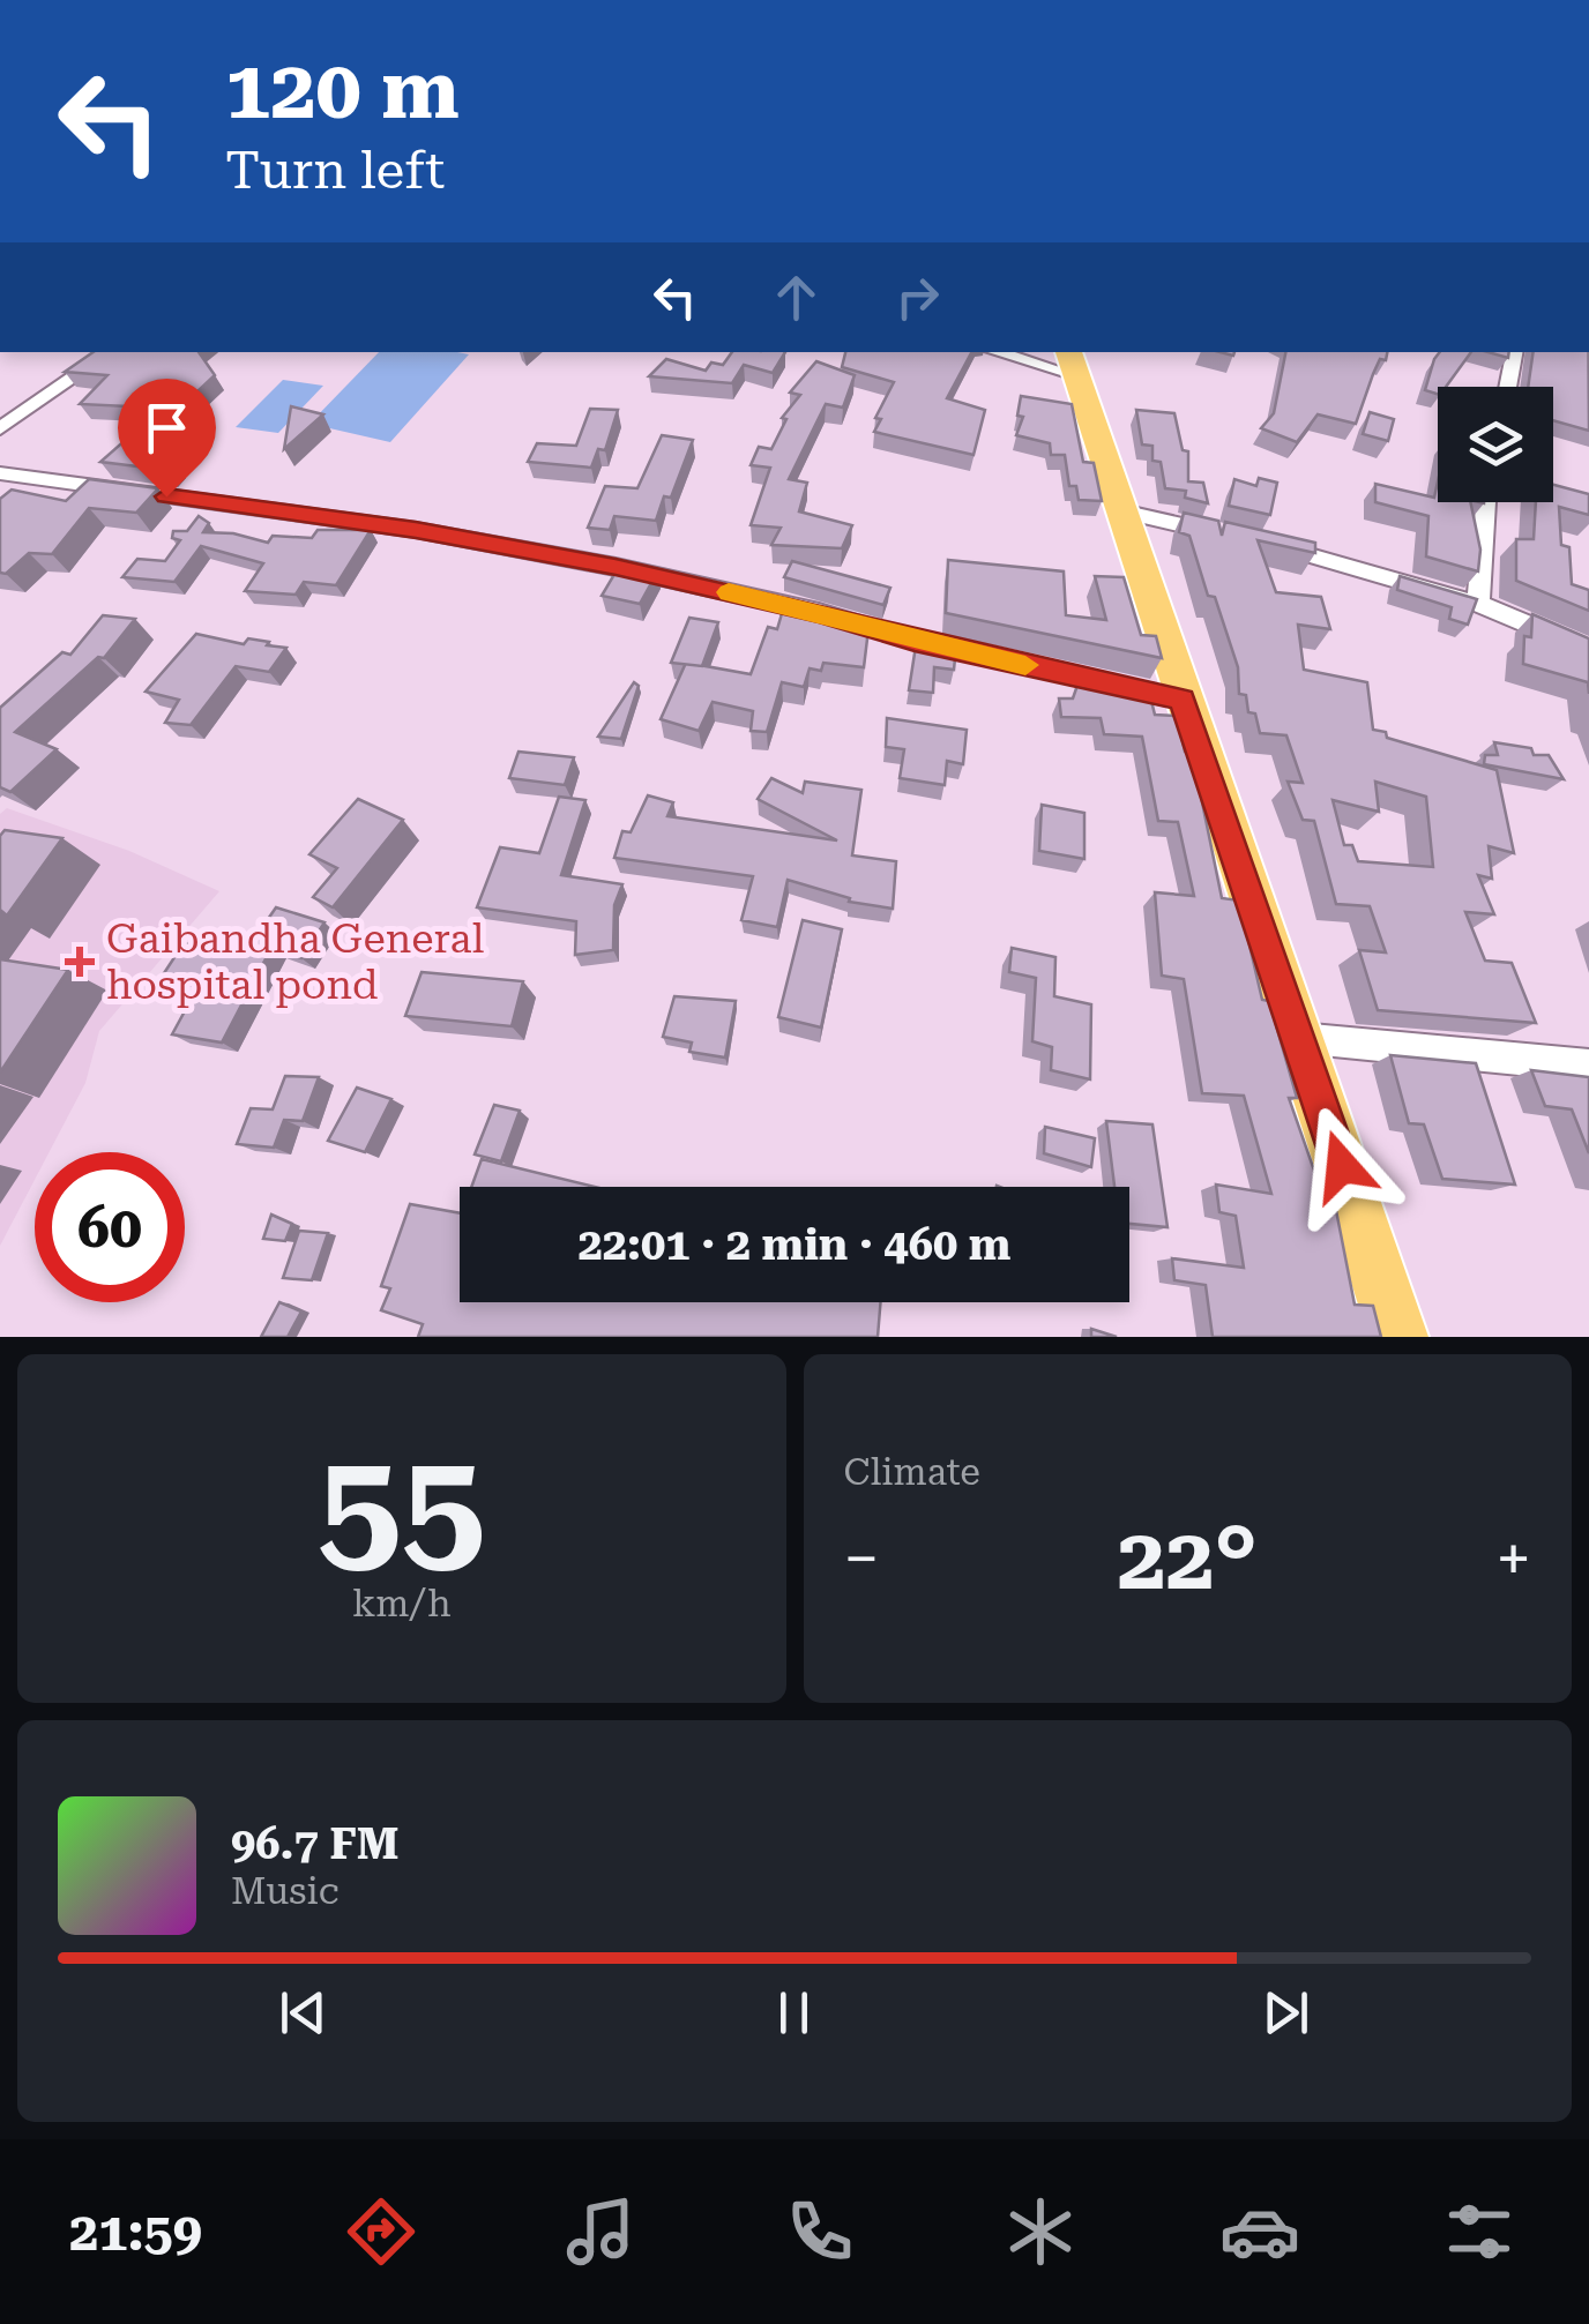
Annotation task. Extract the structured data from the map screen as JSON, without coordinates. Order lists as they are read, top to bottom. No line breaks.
{"places":{"health":["Gaibandha General hospital pond"]},"page":{"turn":["120 m","Turn left"],"limit":"60","trip":"22:01 · 2 min · 460 m","tile":[["55","km/h"],"Climate"],"heat":["−","22°","+"],"song":["96.7 FM","Music"],"tabs":"21:59"}}
